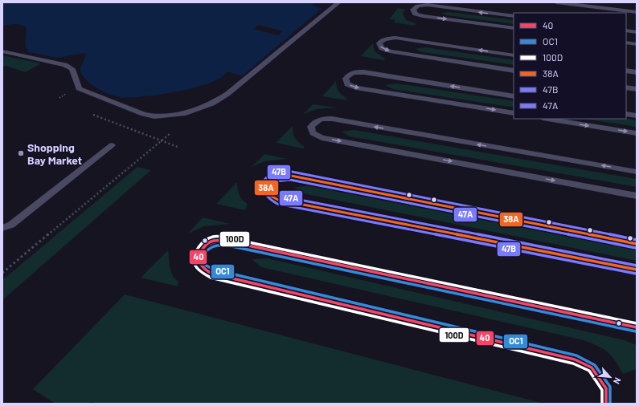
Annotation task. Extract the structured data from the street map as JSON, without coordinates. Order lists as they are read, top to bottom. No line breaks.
{"places":["Shopping Bay Market"],"lines":["transit line 47B","transit line 38A","transit line 47A","transit line 100D","transit line 40","transit line OC1"],"legend":["40","OC1","100D","38A","47B","47A"],"north":"bottom right"}
